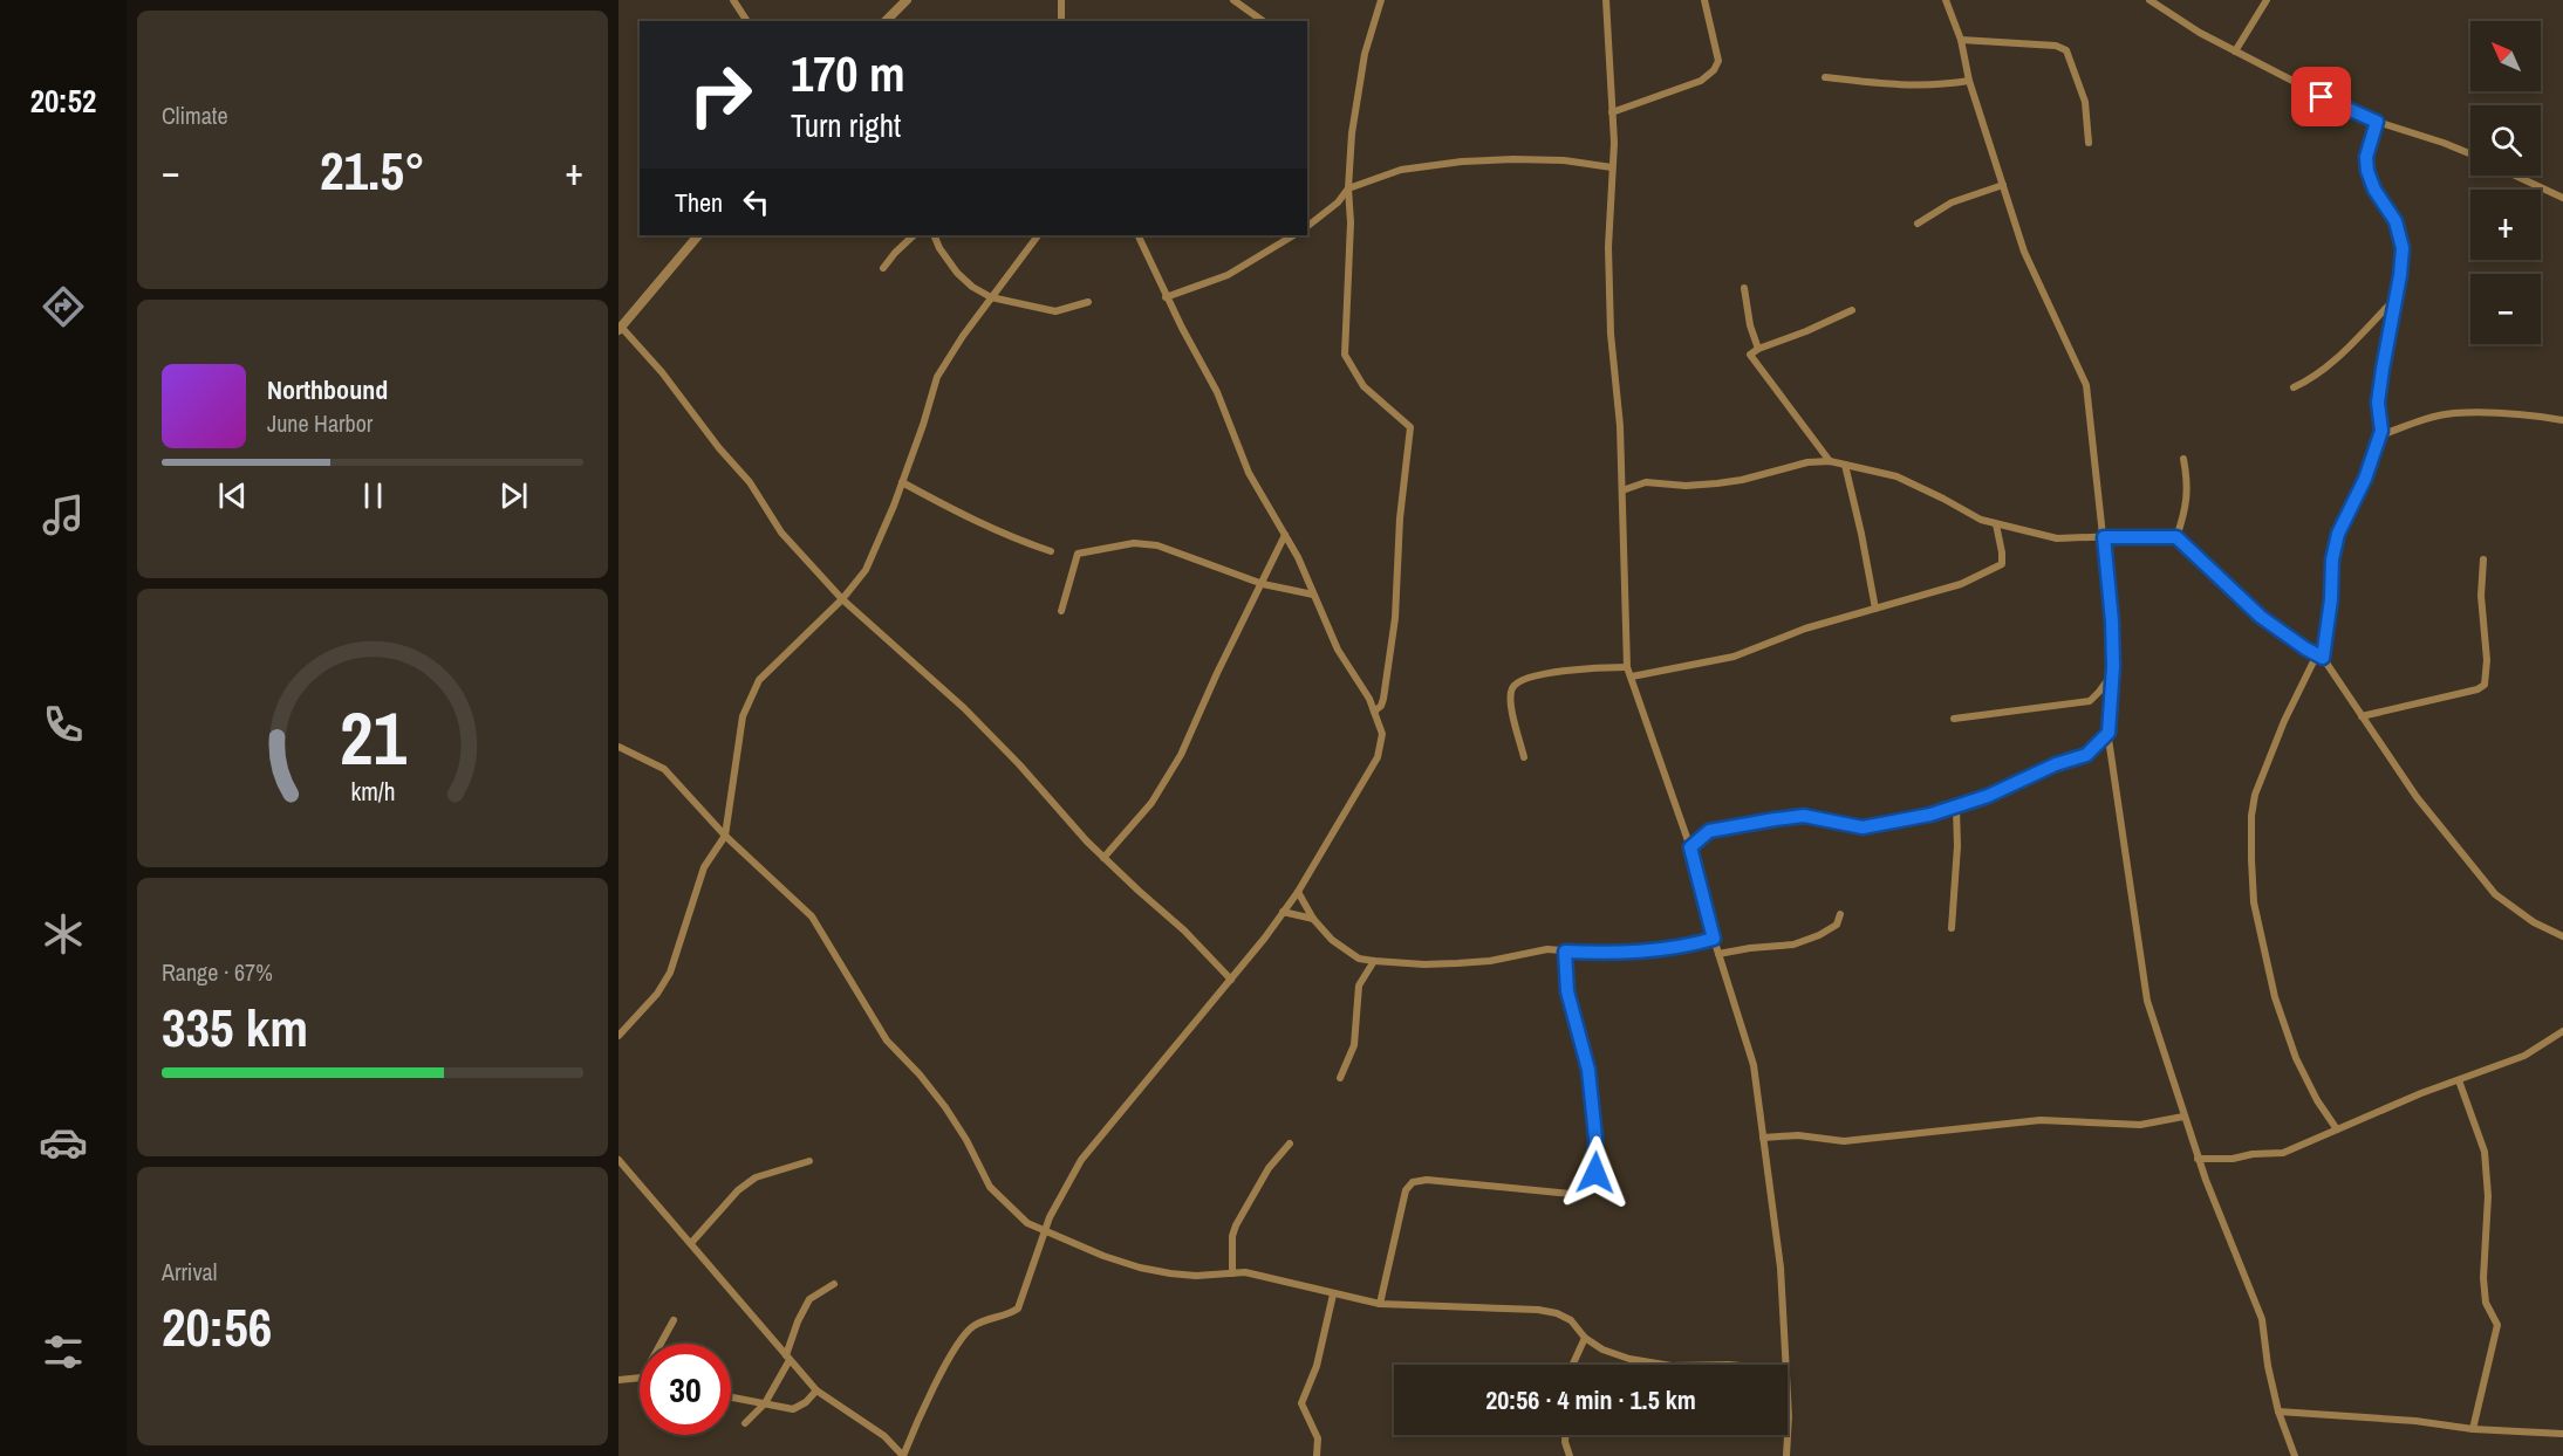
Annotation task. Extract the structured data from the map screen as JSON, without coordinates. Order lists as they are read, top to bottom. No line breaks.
{"north":"top left","page":{"tabs":"20:52","tile":["Climate",["Range · 67%","335 km"],["Arrival","20:56"]],"map_buttons":["+","−"],"turn":["170 m","Turn right"],"heat":["−","21.5°","+"],"then":"Then","song":["Northbound","June Harbor"],"limit":"30","trip":"20:56 · 4 min · 1.5 km","gauge":["21","km/h"]}}
